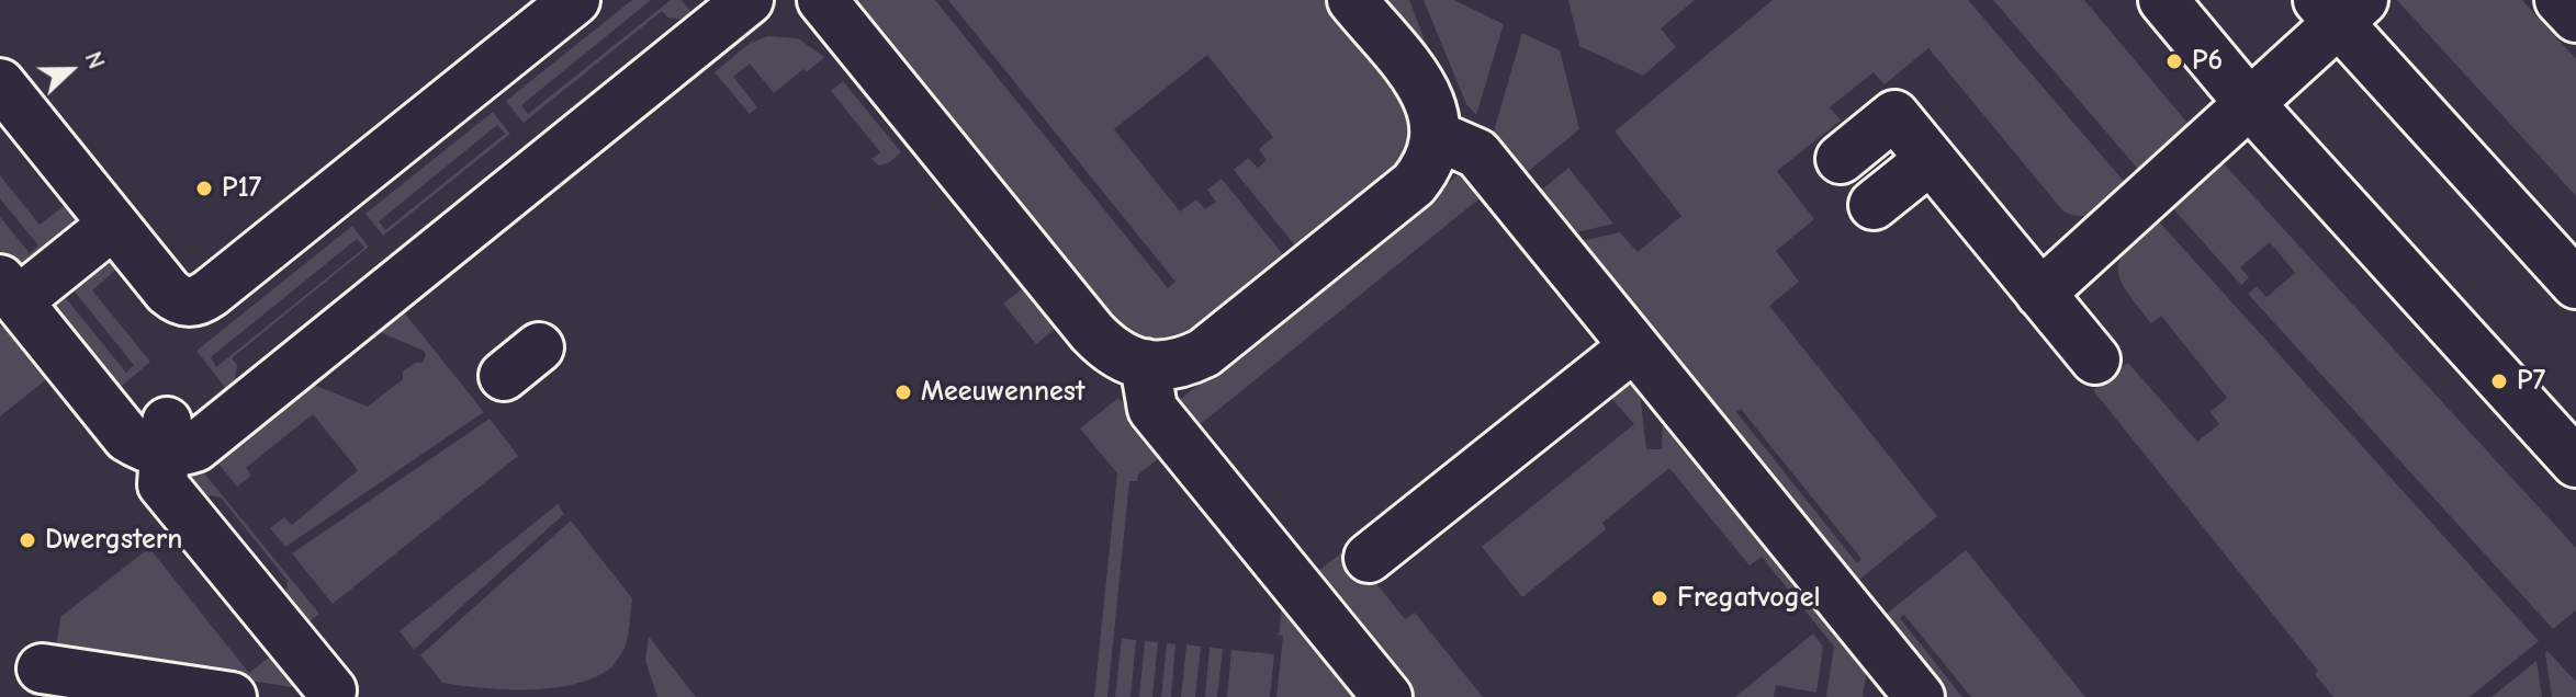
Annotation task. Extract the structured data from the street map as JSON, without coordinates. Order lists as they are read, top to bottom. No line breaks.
{"places":["P6","P17","P7","Meeuwennest","Dwergstern","Fregatvogel"],"north":"right"}
